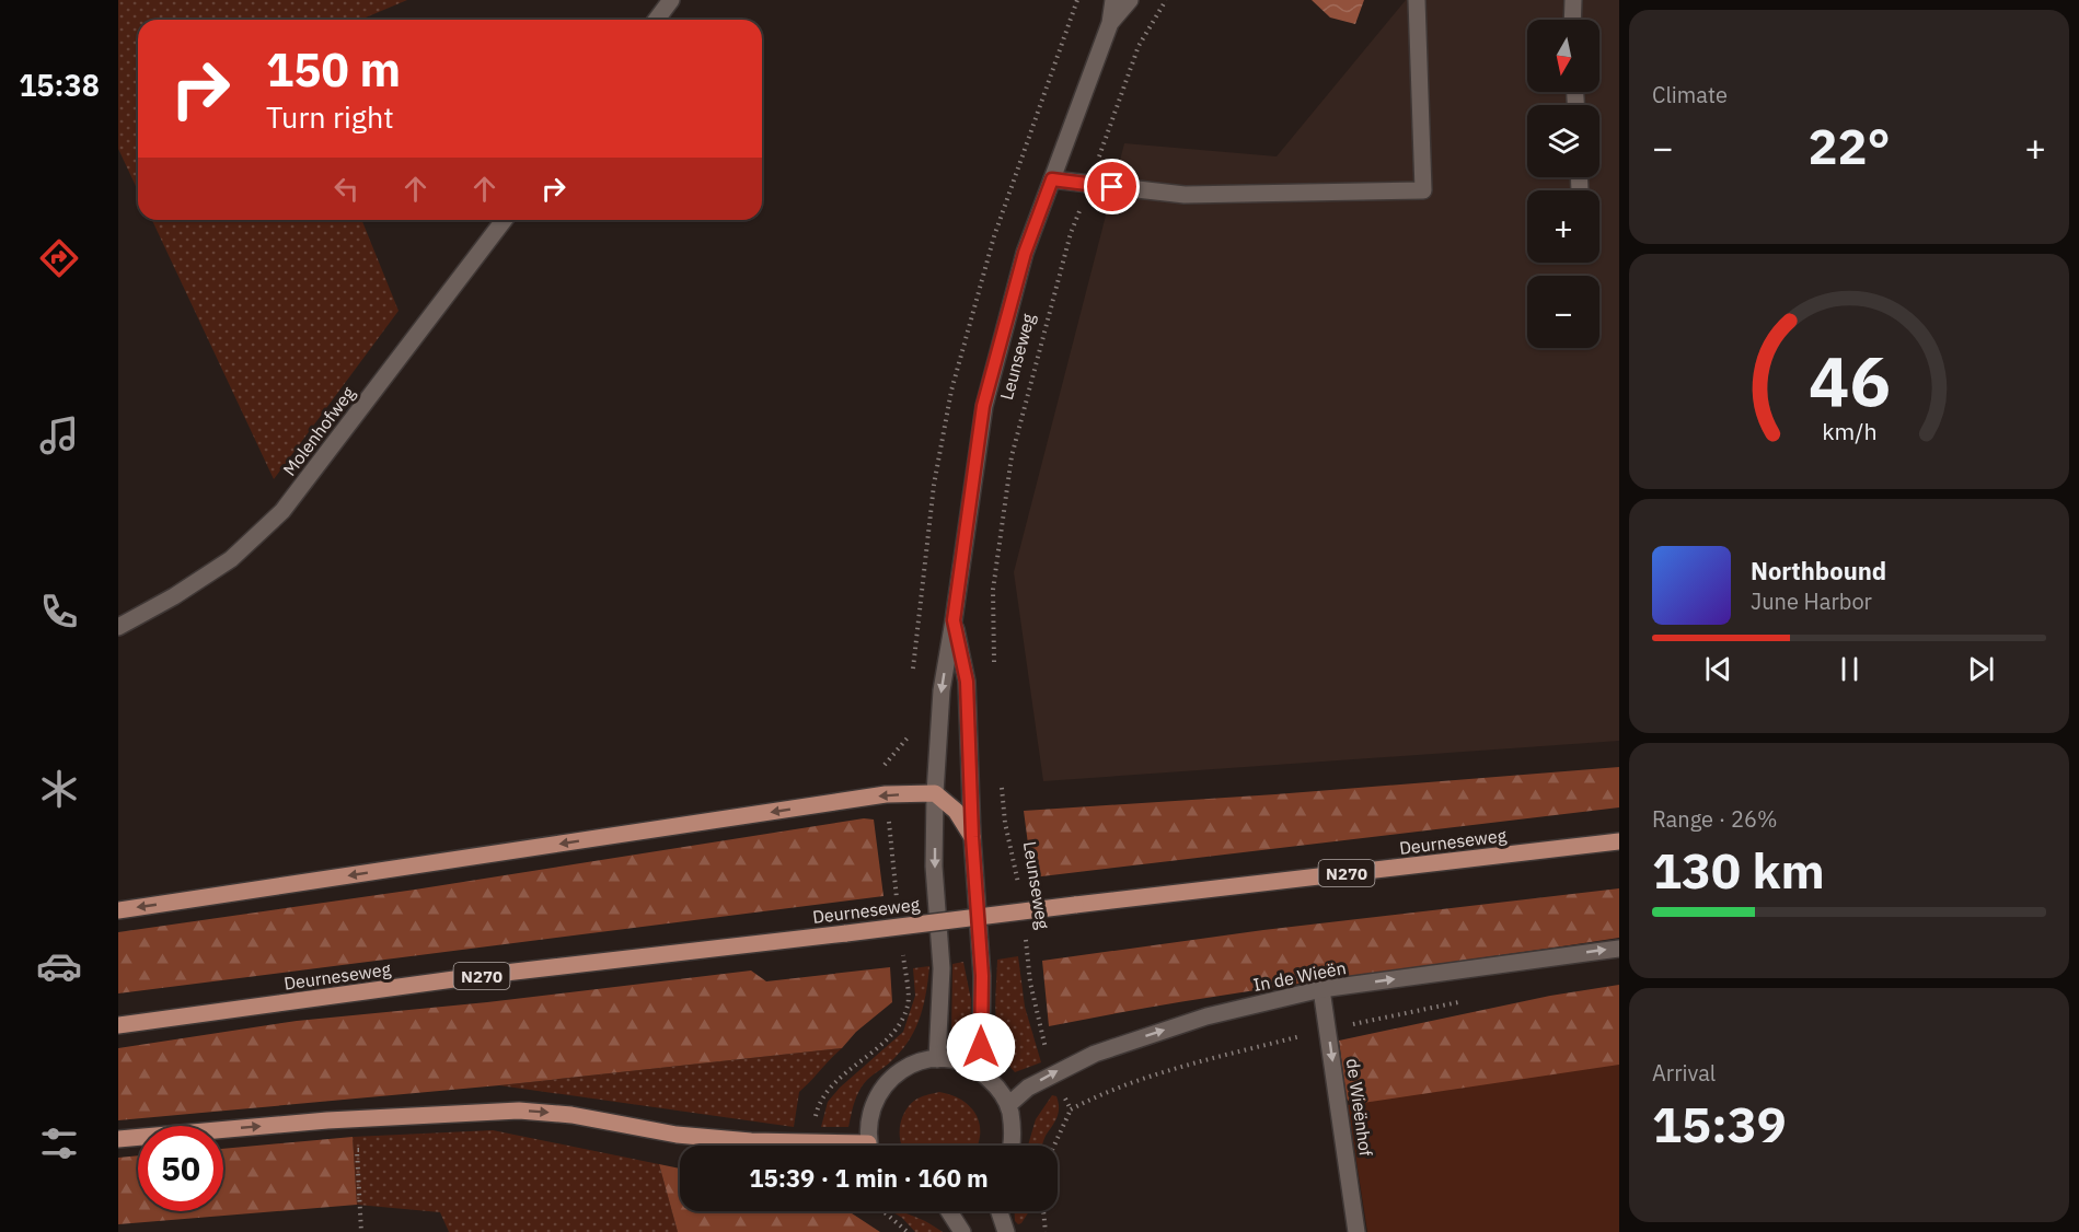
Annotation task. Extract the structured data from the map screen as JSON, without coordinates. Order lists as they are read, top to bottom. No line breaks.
{"streets":{"main road":["Leunseweg","Molenhofweg","Deurneseweg","N270","In de Wieën","de Wieënhof"]},"crossings":[["Leunseweg","In de Wieën"],["In de Wieën","de Wieënhof"]],"one_way":["In de Wieën","de Wieënhof"],"north":"bottom","page":{"tabs":"15:38","tile":["Climate",["Range · 26%","130 km"],["Arrival","15:39"]],"map_buttons":["+","−"],"turn":["150 m","Turn right"],"heat":["−","22°","+"],"song":["Northbound","June Harbor"],"limit":"50","trip":"15:39 · 1 min · 160 m","gauge":["46","km/h"]}}
